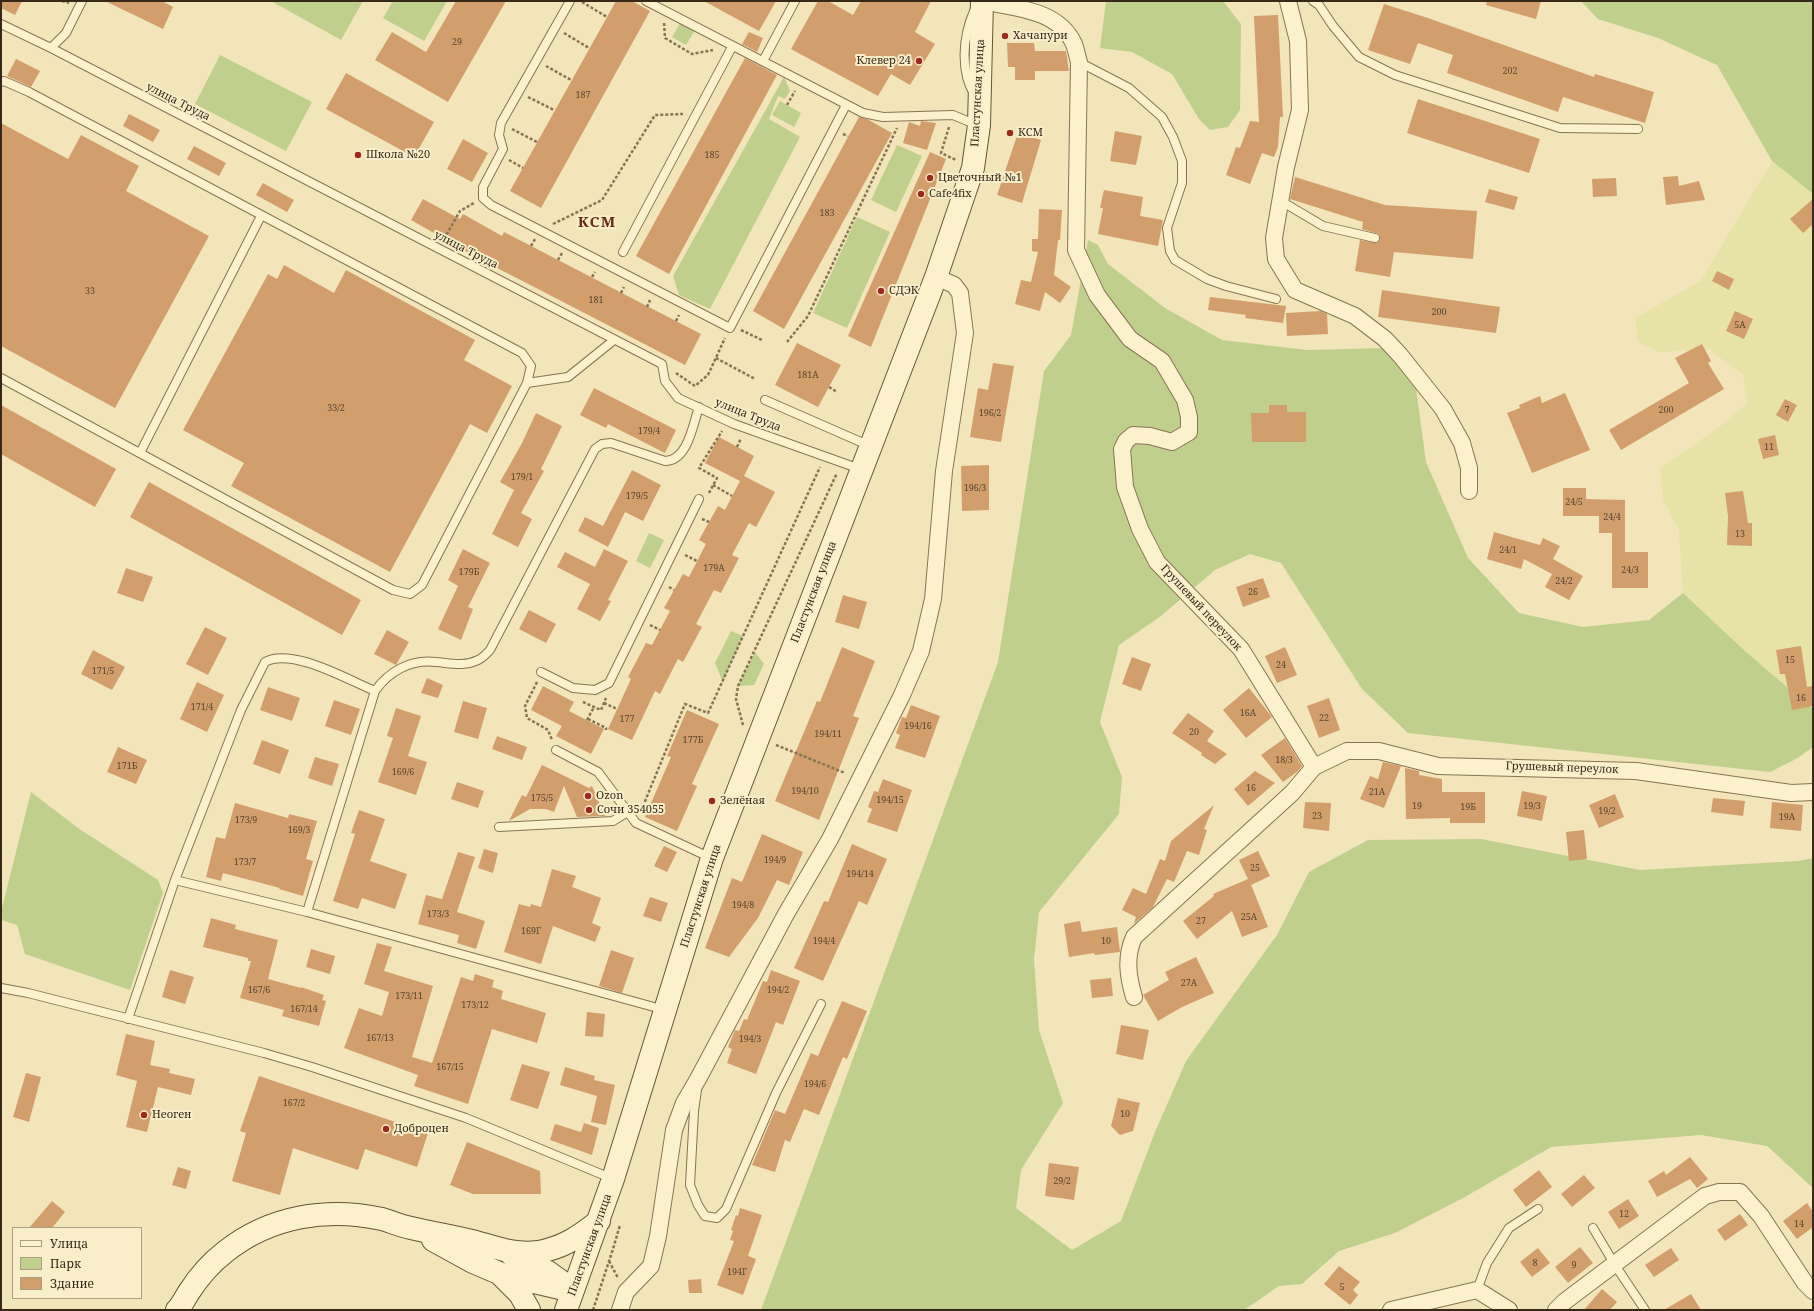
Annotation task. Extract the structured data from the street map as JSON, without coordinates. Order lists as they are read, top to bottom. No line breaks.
{"streets":{"main road":["Пластунская улица"],"street":["Грушевый переулок"],"lane":["улица Труда"]},"crossings":[["Пластунская улица","улица Труда"],["Пластунская улица","Грушевый переулок"]],"districts":["КСМ"],"places":["Хачапури","Клевер 24","КСМ","Школа №20","Цветочный №1","Cafe4fix","СДЭК","Ozon","Зелёная","Сочи 354055","Неоген","Доброцен"],"house_numbers":["29","202","187","185","183","33","181","200","5А","181А","33/2","200","7","196/2","179/4","11","179/1","196/3","179/5","24/5","24/4","13","24/1","179А","24/3","179Б","24/2","26","15","24","171/5","16","171/4","16А","22","177","194/16","20","194/11","177Б","18/3","171Б","169/6","16","194/10","21А","175/5","194/15","19","19/3","19Б","19/2","23","19А","173/9","169/3","194/9","173/7","25","194/14","194/8","173/3","25А","27","169Г","194/4","10","27А","167/6","194/2","173/11","173/12","167/14","167/13","194/3","167/15","194/6","167/2","10","29/2","12","14","8","9","194Г","5"],"legend":["Улица","Парк","Здание"]}
